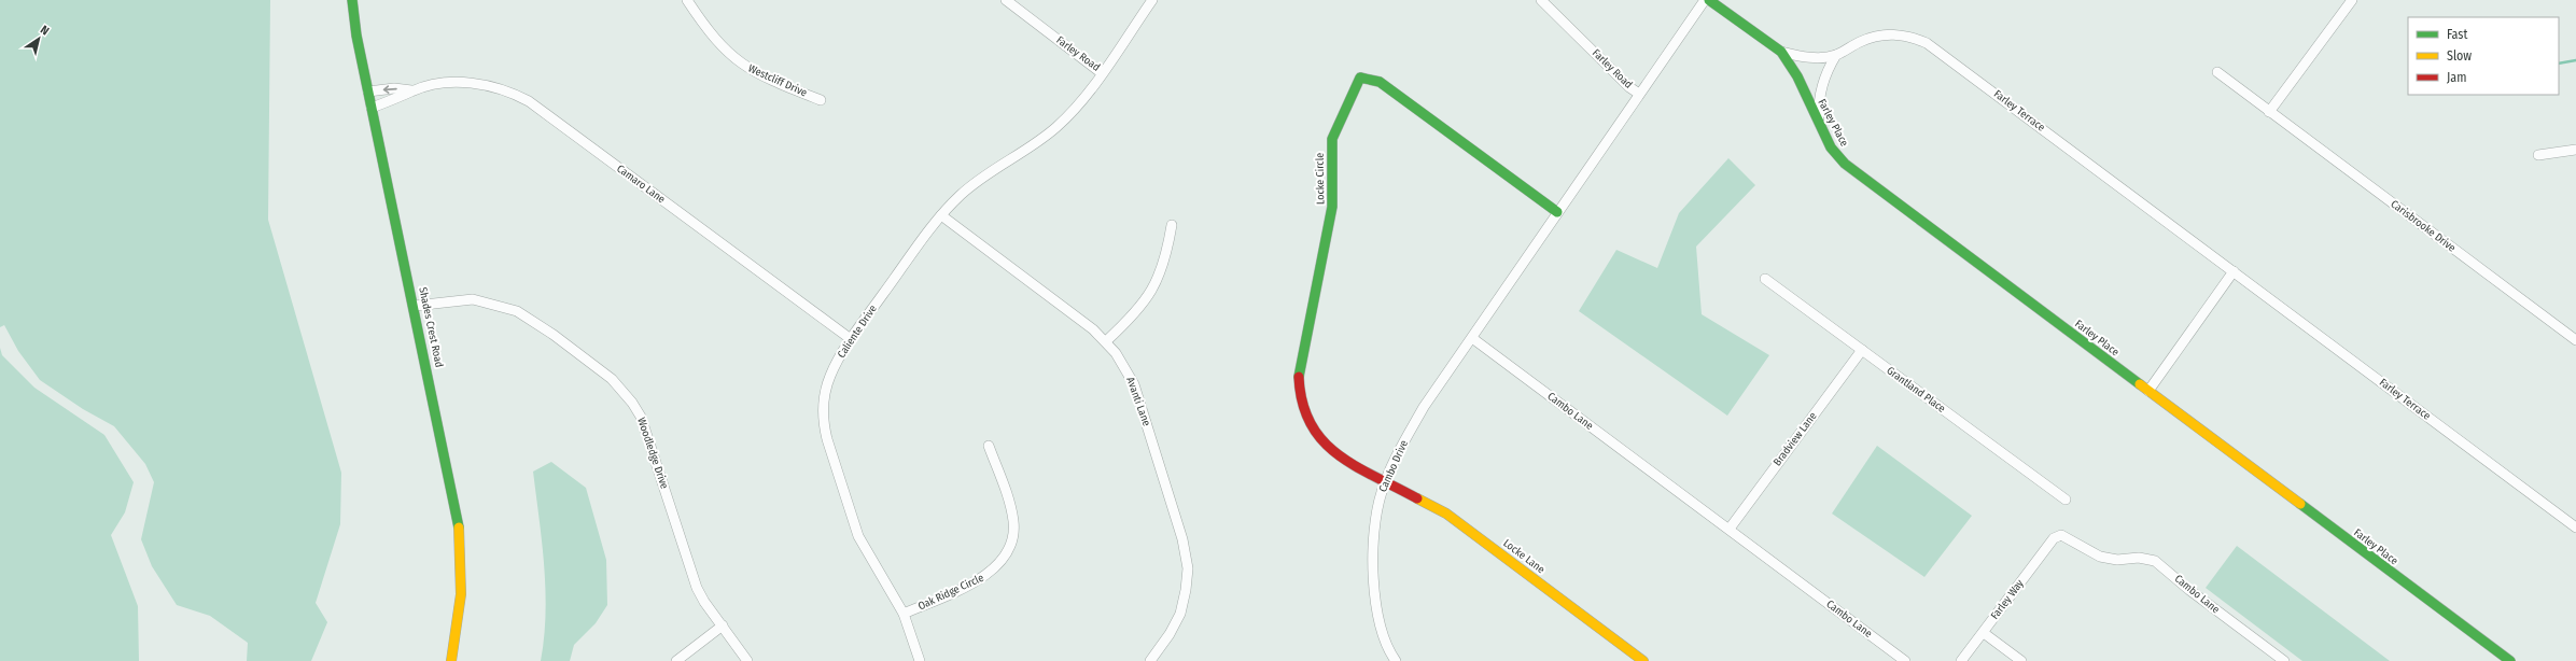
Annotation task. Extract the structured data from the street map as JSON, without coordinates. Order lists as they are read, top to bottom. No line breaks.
{"streets":{"street":["Farley Road","Westcliff Drive","Farley Terrace","Farley Place","Locke Circle","Camaro Lane","Carisbrooke Drive","Shades Crest Road","Caliente Drive","Grantland Place","Avanti Lane","Cambo Lane","Bradview Lane","Woodledge Drive","Cambo Drive","Locke Lane","Oak Ridge Circle","Farley Way"]},"crossings":[["Farley Road","Caliente Drive"],["Farley Terrace","Farley Place"],["Locke Circle","Cambo Drive"],["Locke Circle","Locke Lane"],["Camaro Lane","Shades Crest Road"],["Camaro Lane","Caliente Drive"],["Shades Crest Road","Woodledge Drive"],["Caliente Drive","Avanti Lane"],["Caliente Drive","Oak Ridge Circle"],["Grantland Place","Bradview Lane"],["Cambo Lane","Bradview Lane"],["Cambo Lane","Cambo Drive"],["Cambo Lane","Farley Way"],["Cambo Drive","Locke Lane"]],"legend":["Fast","Slow","Jam"],"north":"top right"}
